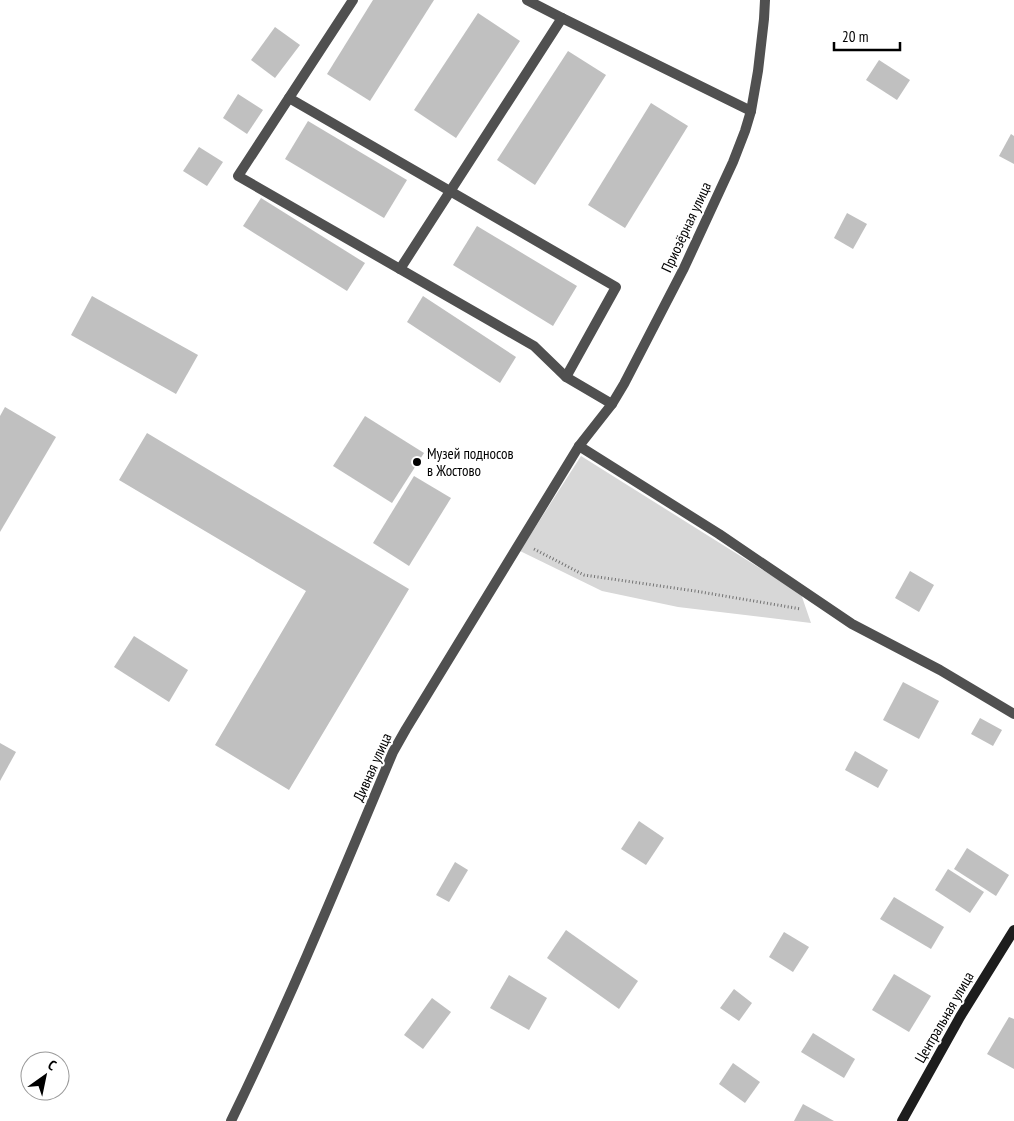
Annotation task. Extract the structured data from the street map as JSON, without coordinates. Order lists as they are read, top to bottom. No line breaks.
{"streets":{"street":["Приозёрная улица","Дивная улица","Центральная улица"]},"crossings":[["Приозёрная улица","Дивная улица"]],"places":["Музей подносов в Жостово"],"scale_bar":"20 m","north":"top right"}
